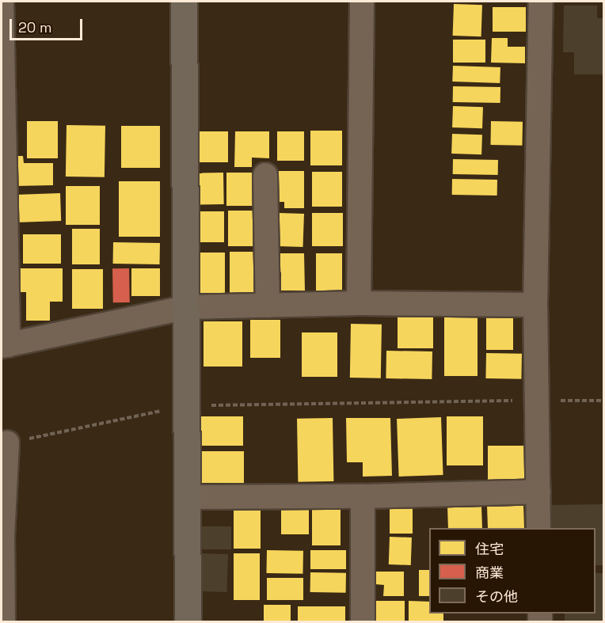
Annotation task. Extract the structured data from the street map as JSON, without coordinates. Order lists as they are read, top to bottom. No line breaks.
{"legend":["住宅","商業","その他"],"scale_bar":"20 m"}
